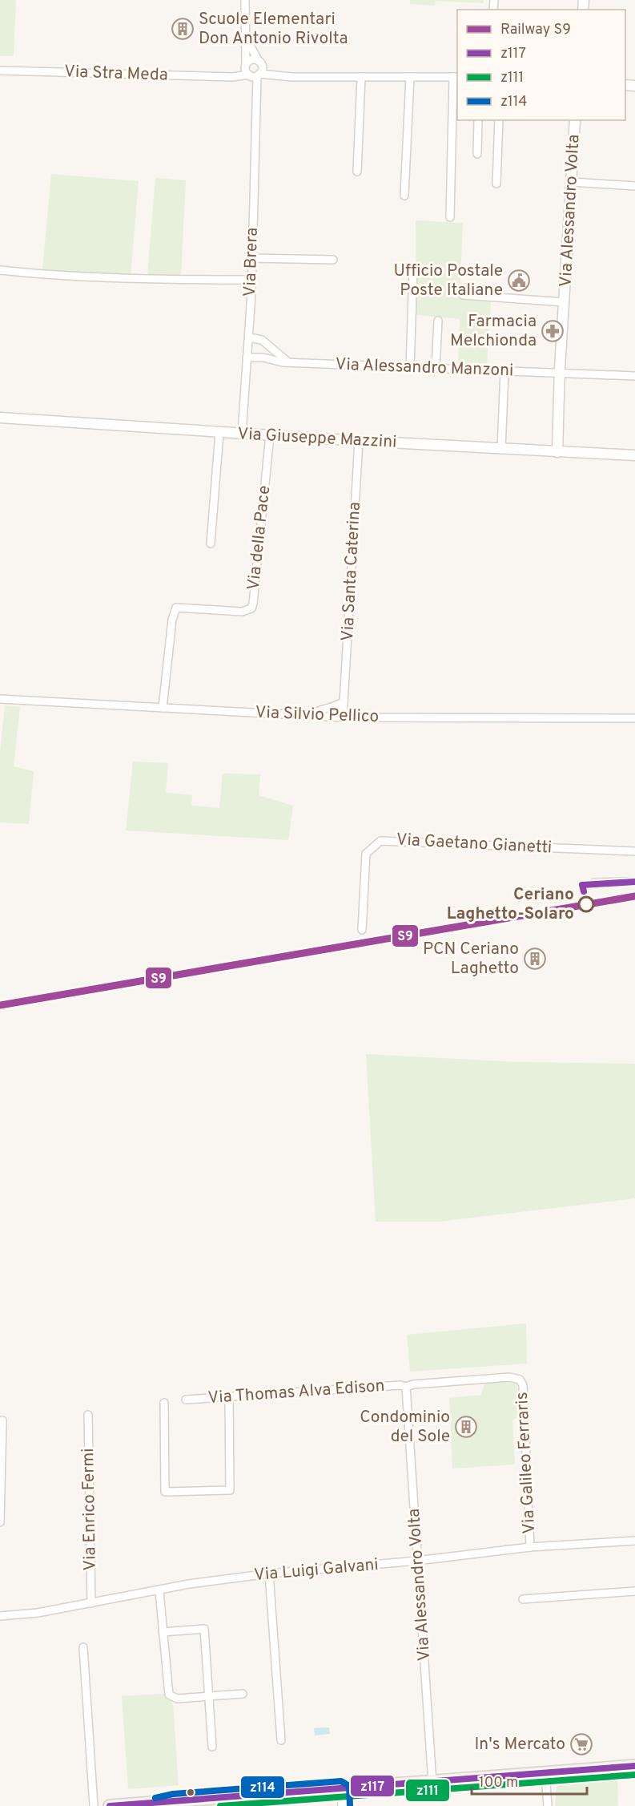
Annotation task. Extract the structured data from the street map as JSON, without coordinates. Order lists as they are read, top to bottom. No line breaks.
{"streets":{"street":["Via Stra Meda","Via Alessandro Volta","Via Brera","Via Alessandro Manzoni","Via Giuseppe Mazzini","Via della Pace","Via Santa Caterina","Via Silvio Pellico","Via Gaetano Gianetti","Via Thomas Alva Edison","Via Galileo Ferraris","Via Enrico Fermi","Via Luigi Galvani"]},"crossings":[["Via Stra Meda","Via Brera"],["Via Alessandro Volta","Via Alessandro Manzoni"],["Via Alessandro Volta","Via Giuseppe Mazzini"],["Via Alessandro Volta","Via Thomas Alva Edison"],["Via Alessandro Volta","Via Galileo Ferraris"],["Via Alessandro Volta","Via Luigi Galvani"],["Via Brera","Via Alessandro Manzoni"],["Via Brera","Via Giuseppe Mazzini"],["Via Giuseppe Mazzini","Via della Pace"],["Via Giuseppe Mazzini","Via Santa Caterina"],["Via della Pace","Via Silvio Pellico"],["Via Santa Caterina","Via Silvio Pellico"],["Via Thomas Alva Edison","Via Galileo Ferraris"],["Via Galileo Ferraris","Via Luigi Galvani"],["Via Enrico Fermi","Via Luigi Galvani"]],"places":{"building":["Scuole Elementari Don Antonio Rivolta","PCN Ceriano Laghetto","Condominio del Sole"],"public building":["Ufficio Postale Poste Italiane"],"pharmacy":["Farmacia Melchionda"],"other":["Ceriano Laghetto-Solaro"],"supermarket":["In's Mercato"]},"lines":["transit line z117","rail line S9","transit line z111","transit line z114"],"legend":["Railway S9","z117","z111","z114"],"scale_bar":"100 m"}
